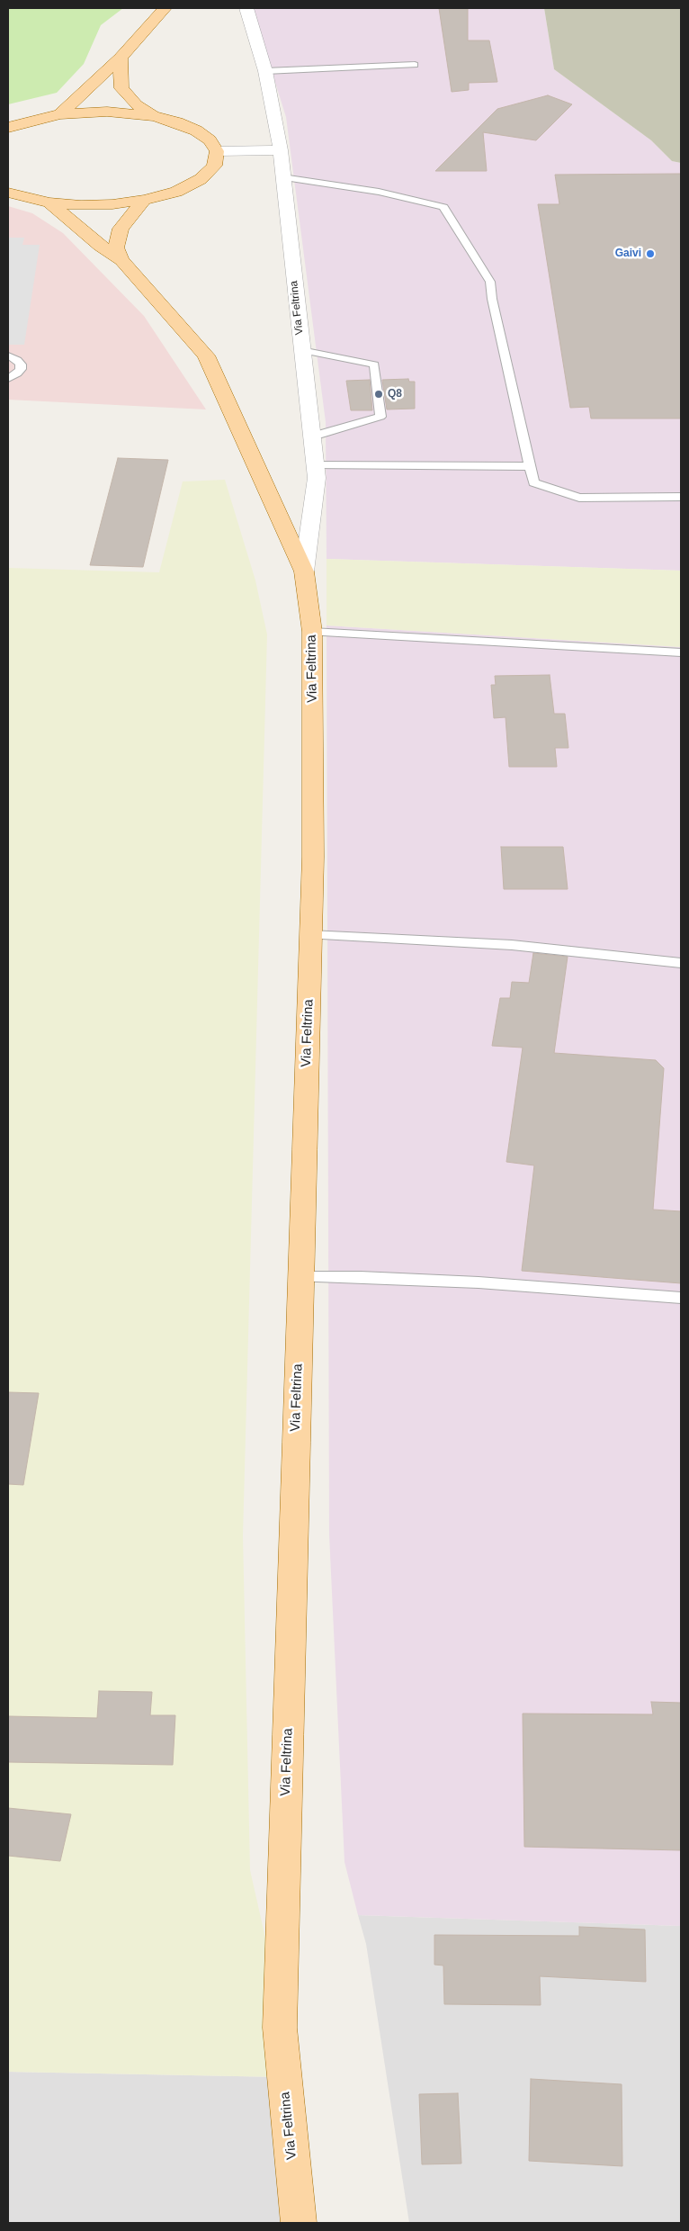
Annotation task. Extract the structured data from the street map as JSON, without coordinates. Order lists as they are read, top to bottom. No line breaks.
{"streets":{"main road":["Via Feltrina"]},"places":["Gaivi","Q8"]}
